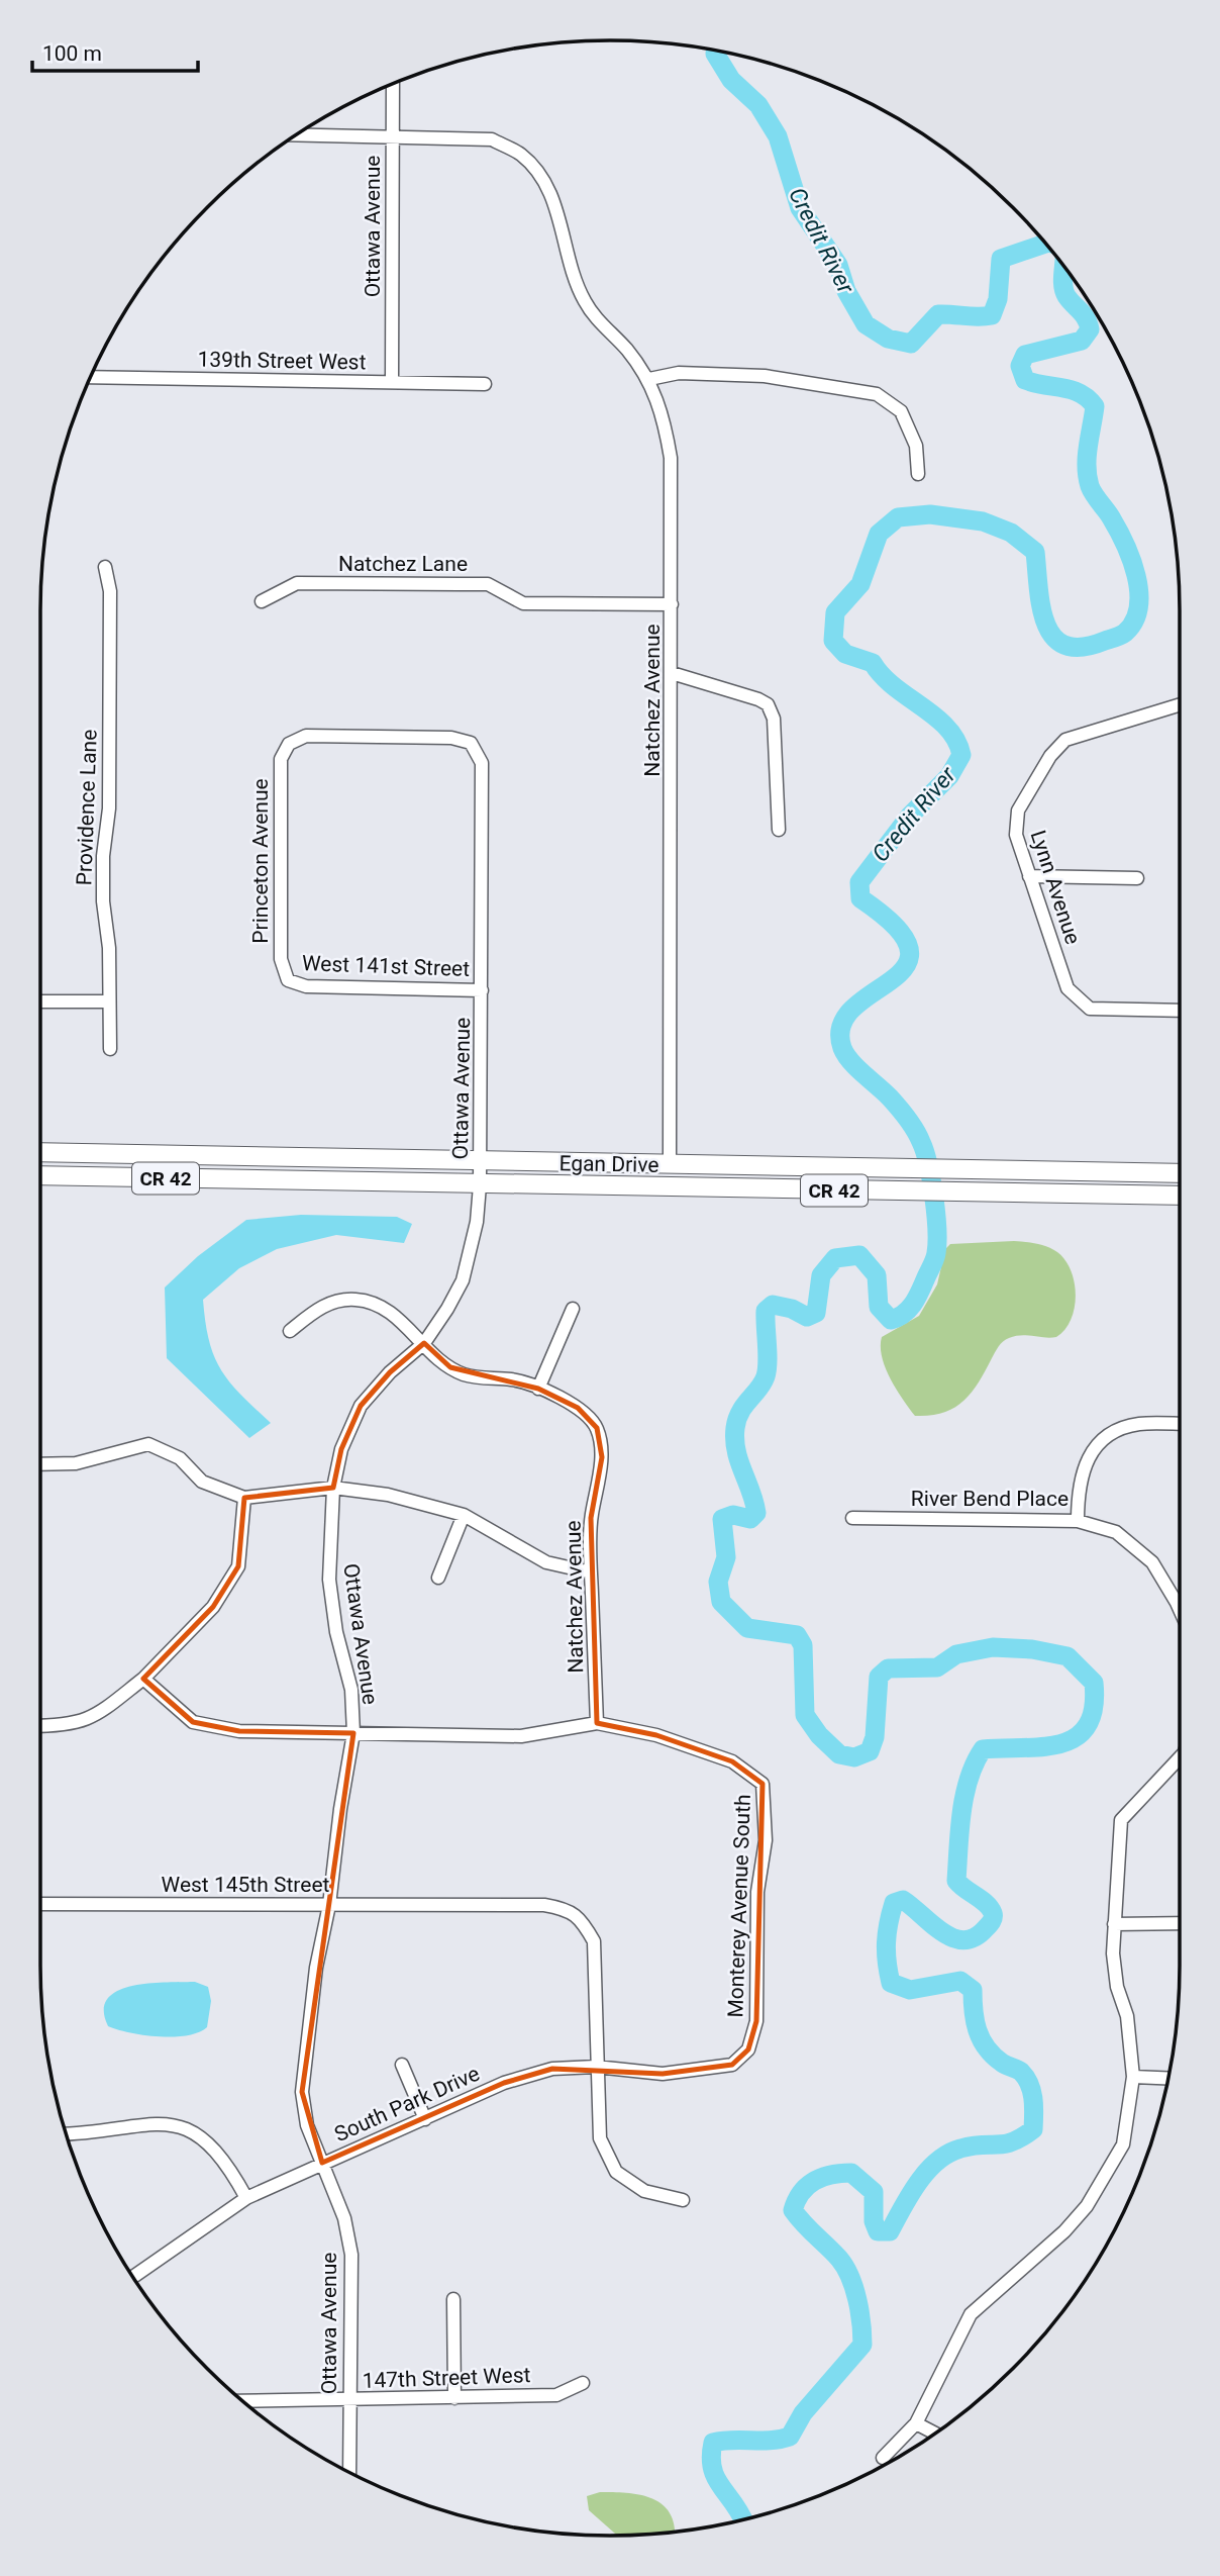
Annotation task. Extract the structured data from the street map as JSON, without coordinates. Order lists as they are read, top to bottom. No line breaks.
{"streets":{"highway":["Egan Drive","CR 42"],"street":["Ottawa Avenue","139th Street West","Natchez Lane","Natchez Avenue","Providence Lane","Princeton Avenue","Lynn Avenue","West 141st Street","River Bend Place","West 145th Street","Monterey Avenue South","South Park Drive","147th Street West"]},"crossings":[["Ottawa Avenue","139th Street West"],["Ottawa Avenue","Natchez Avenue"],["Ottawa Avenue","Princeton Avenue"],["Ottawa Avenue","West 141st Street"],["Ottawa Avenue","Egan Drive"],["Ottawa Avenue","West 145th Street"],["Ottawa Avenue","South Park Drive"],["Ottawa Avenue","147th Street West"],["Natchez Lane","Natchez Avenue"],["Natchez Avenue","Egan Drive"],["Natchez Avenue","Monterey Avenue South"],["Princeton Avenue","West 141st Street"],["West 145th Street","South Park Drive"],["Monterey Avenue South","South Park Drive"]],"water":["Credit River"],"scale_bar":"100 m"}
